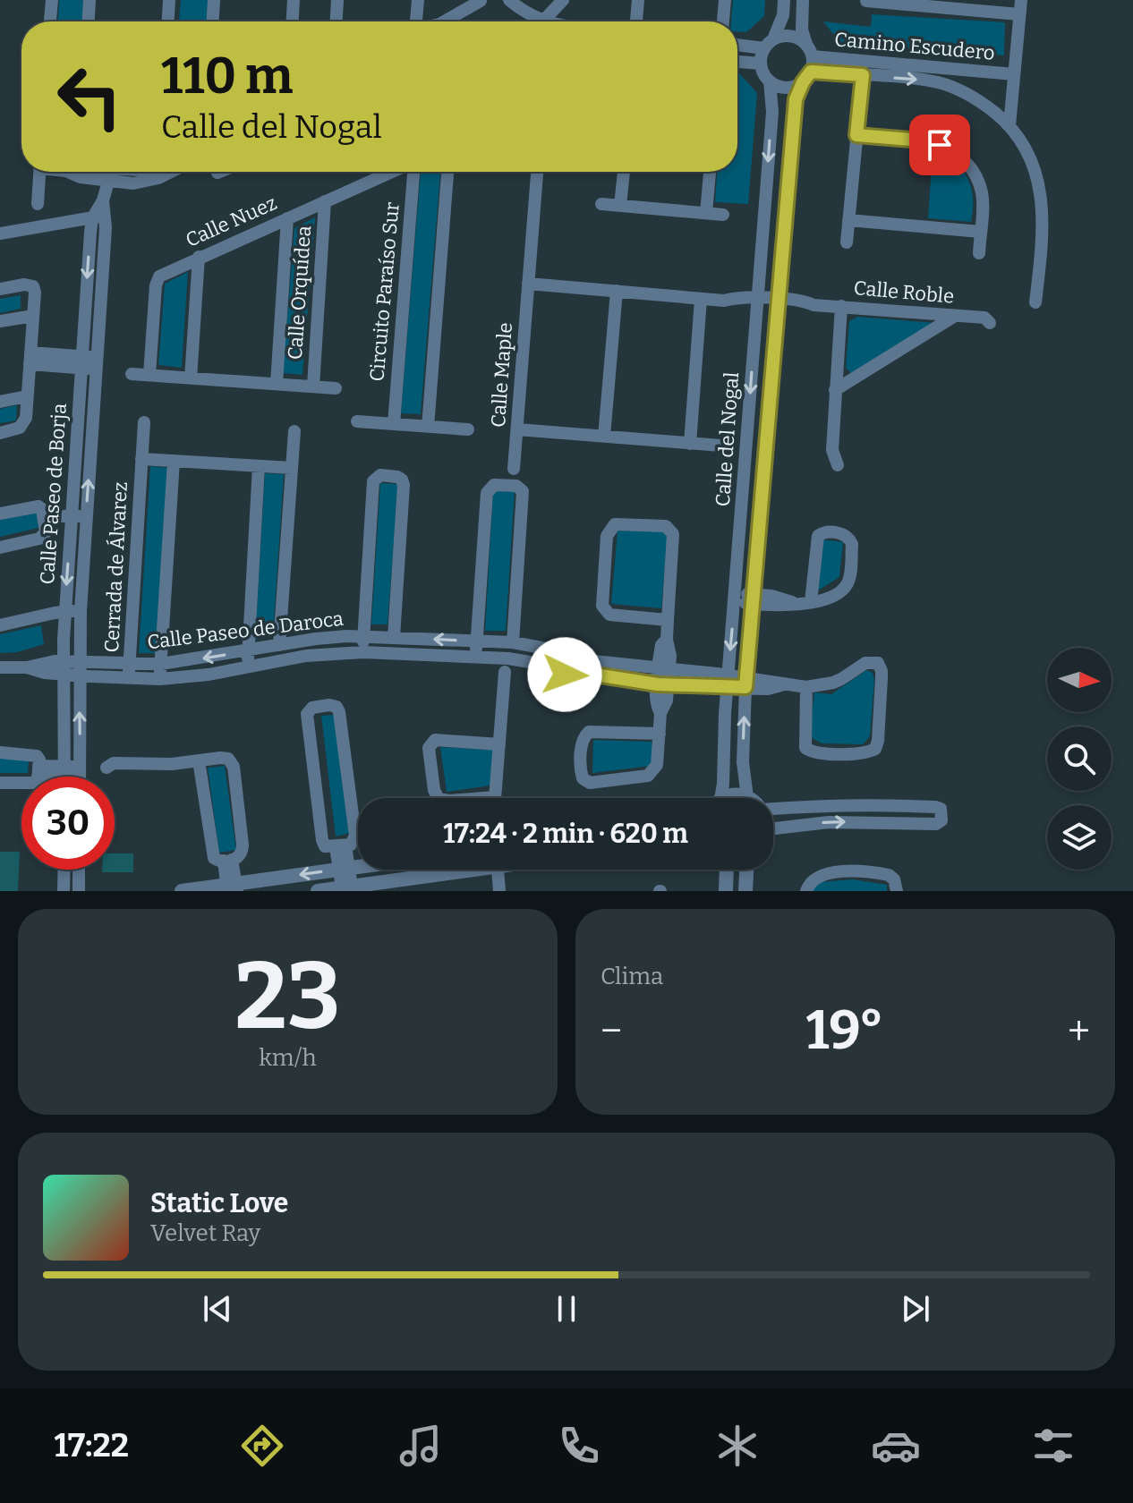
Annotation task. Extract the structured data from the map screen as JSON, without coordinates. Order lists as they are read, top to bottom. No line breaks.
{"streets":{"street":["Camino Escudero","Calle Nuez","Circuito Paraíso Sur","Calle Roble","Calle Orquídea","Calle Maple","Calle del Nogal","Calle Paseo de Borja","Cerrada de Álvarez","Calle Paseo de Daroca"]},"crossings":[["Camino Escudero","Calle del Nogal"],["Calle Nuez","Calle Orquídea"],["Calle Roble","Calle Maple"],["Calle Roble","Calle del Nogal"],["Calle Paseo de Borja","Calle Paseo de Daroca"],["Cerrada de Álvarez","Calle Paseo de Daroca"]],"north":"right","page":{"turn":["110 m","Calle del Nogal"],"limit":"30","trip":"17:24 · 2 min · 620 m","tile":[["23","km/h"],"Clima"],"heat":["−","19°","+"],"song":["Static Love","Velvet Ray"],"tabs":"17:22"}}
